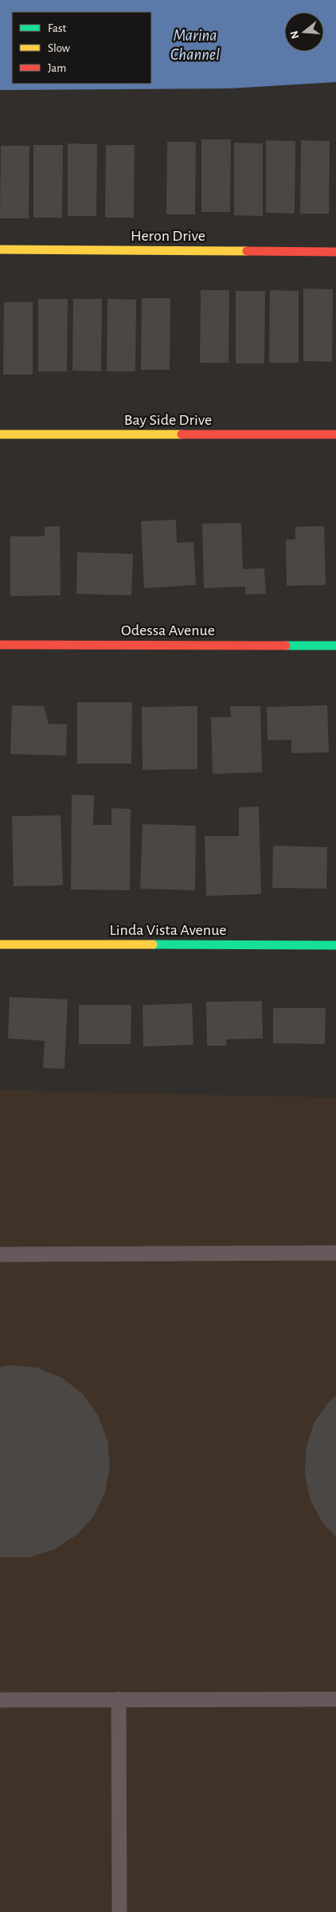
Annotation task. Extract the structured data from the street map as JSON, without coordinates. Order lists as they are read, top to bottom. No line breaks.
{"streets":{"street":["Heron Drive","Bay Side Drive","Odessa Avenue","Linda Vista Avenue"]},"water":["Marina Channel"],"legend":["Fast","Slow","Jam"],"north":"left"}
